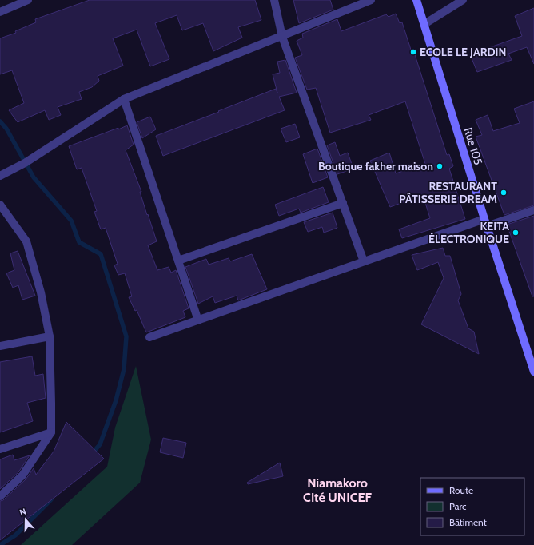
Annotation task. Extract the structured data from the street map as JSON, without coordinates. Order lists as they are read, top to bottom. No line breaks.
{"streets":{"street":["Rue 105"]},"districts":["Niamakoro Cité UNICEF"],"places":["ECOLE LE JARDIN","Boutique fakher maison","RESTAURANT PÂTISSERIE DREAM","KEITA ÉLECTRONIQUE"],"legend":["Route","Parc","Bâtiment"],"north":"top"}
